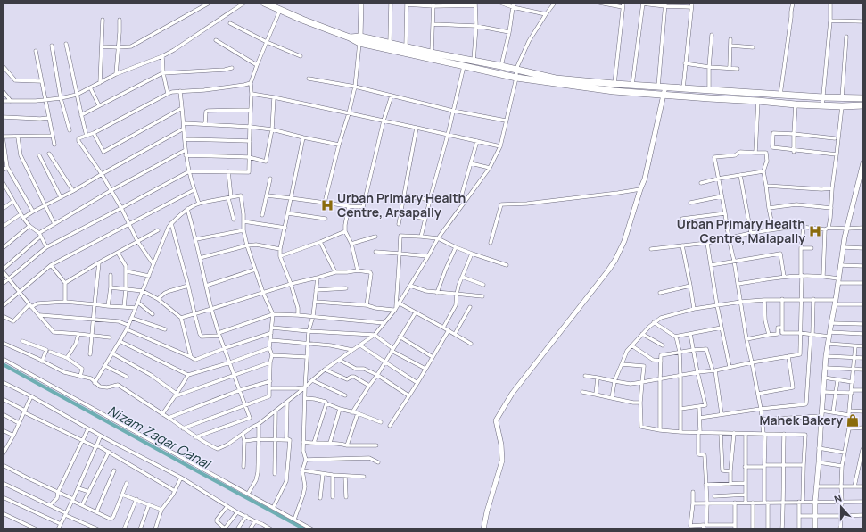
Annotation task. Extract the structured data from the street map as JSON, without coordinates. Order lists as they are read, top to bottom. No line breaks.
{"water":["Nizam Zagar Canal"],"places":{"hospital":["Urban Primary Health Centre, Arsapally","Urban Primary Health Centre, Malapally"],"shop":["Mahek Bakery"]},"north":"top"}
